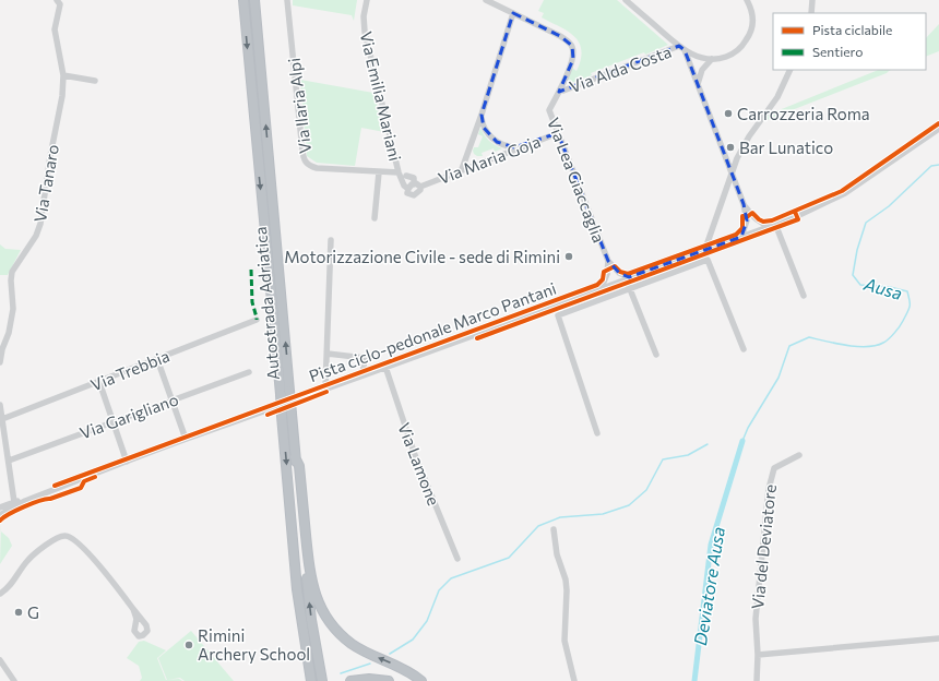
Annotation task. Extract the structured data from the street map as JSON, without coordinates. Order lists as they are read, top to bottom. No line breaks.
{"streets":{"highway":["Autostrada Adriatica"],"street":["Via Alda Costa","Via Emilia Mariani","Via Ilaria Alpi","Via Maria Goja","Via Lea Giaccaglia","Via Tanaro","Via Trebbia","Via Garigliano","Via Lamone","Via del Deviatore"],"cycle path":["Pista ciclo-pedonale Marco Pantani"]},"crossings":[["Via Alda Costa","Via Lea Giaccaglia"],["Via Emilia Mariani","Via Ilaria Alpi"],["Via Maria Goja","Via Lea Giaccaglia"]],"water":["Ausa","Deviatore Ausa"],"places":["Carrozzeria Roma","Bar Lunatico","Motorizzazione Civile - sede di Rimini","G","Rimini Archery School"],"legend":["Pista ciclabile","Sentiero"]}
